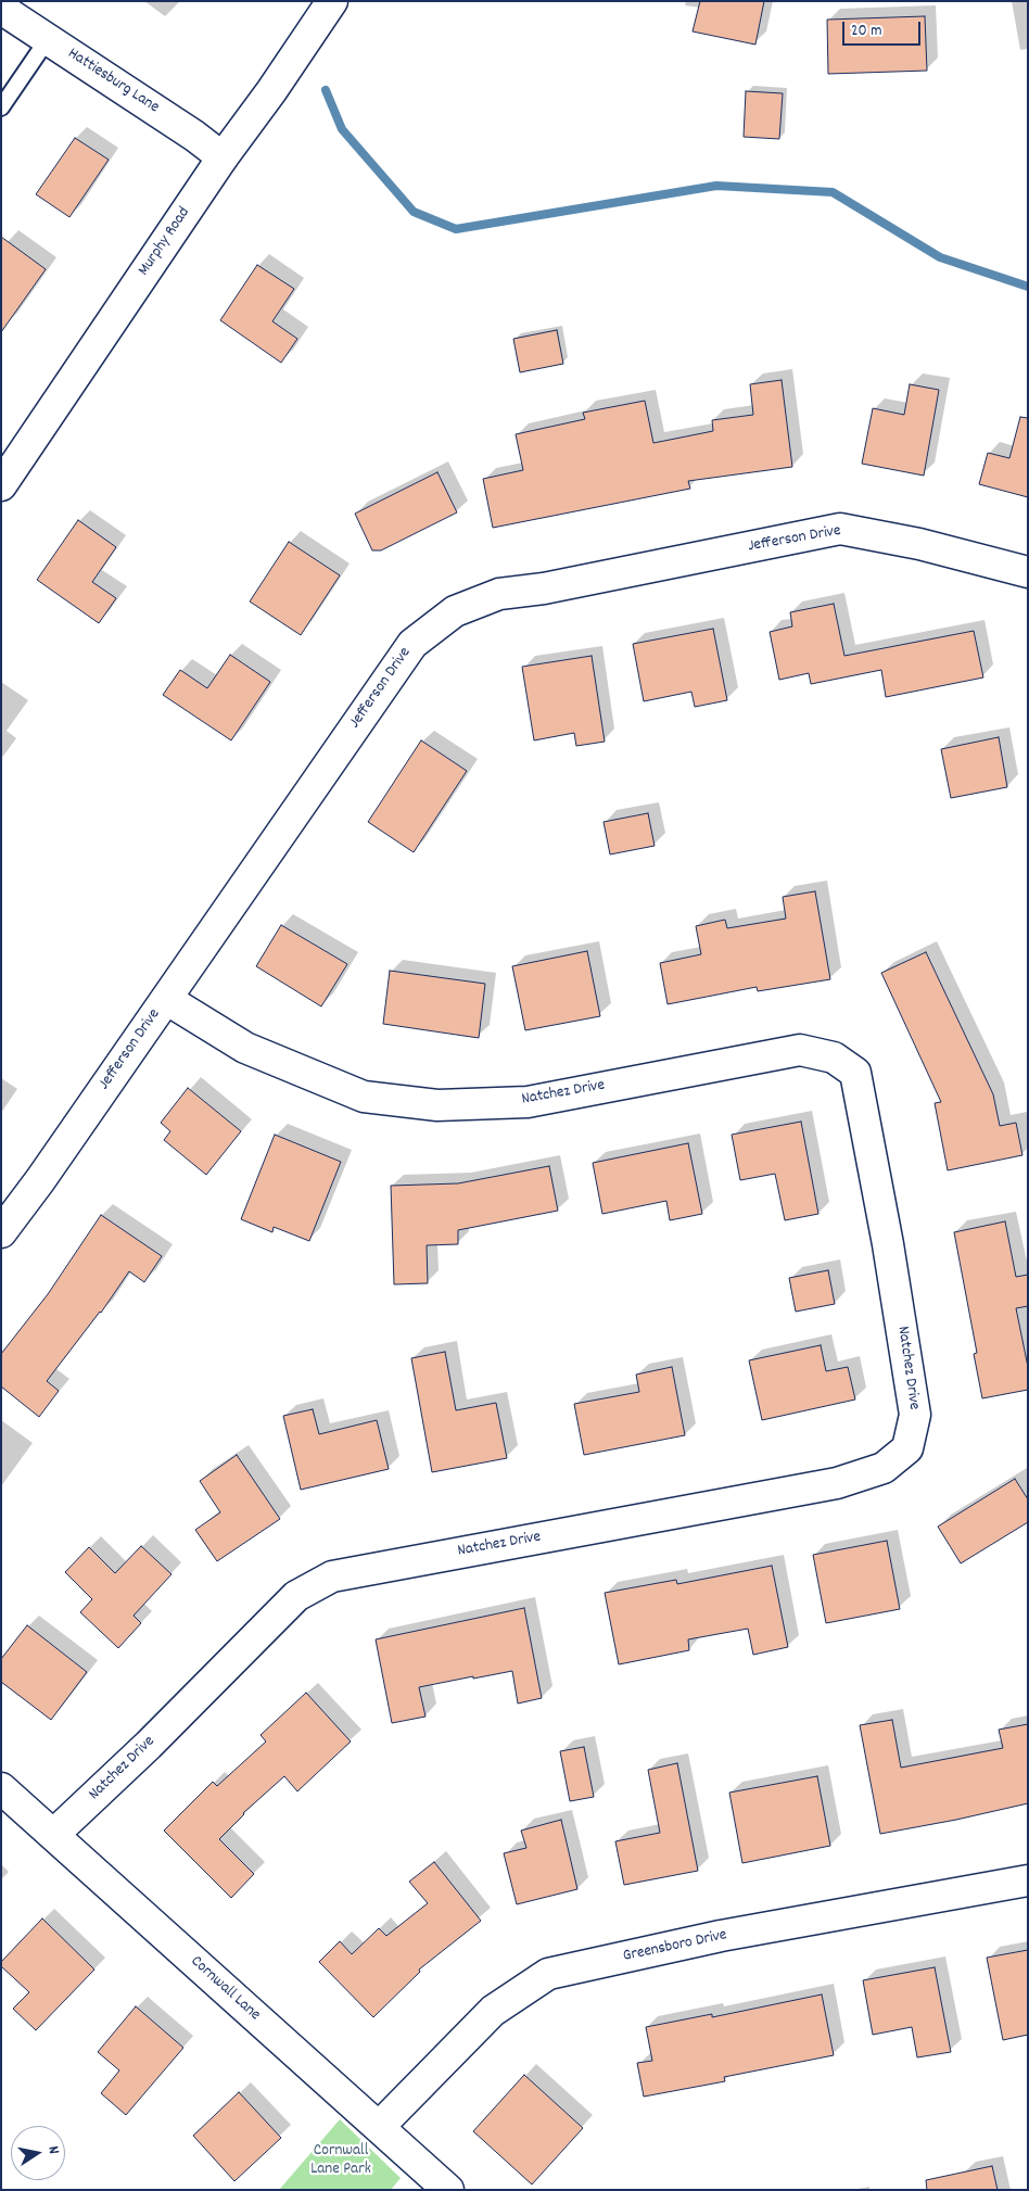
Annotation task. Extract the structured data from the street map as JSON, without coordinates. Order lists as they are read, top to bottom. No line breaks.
{"streets":{"street":["Hattiesburg Lane","Murphy Road","Jefferson Drive","Natchez Drive","Greensboro Drive","Cornwall Lane"]},"crossings":[["Hattiesburg Lane","Murphy Road"],["Jefferson Drive","Natchez Drive"],["Natchez Drive","Cornwall Lane"],["Greensboro Drive","Cornwall Lane"]],"parks":["Cornwall Lane Park"],"scale_bar":"20 m","north":"right"}
